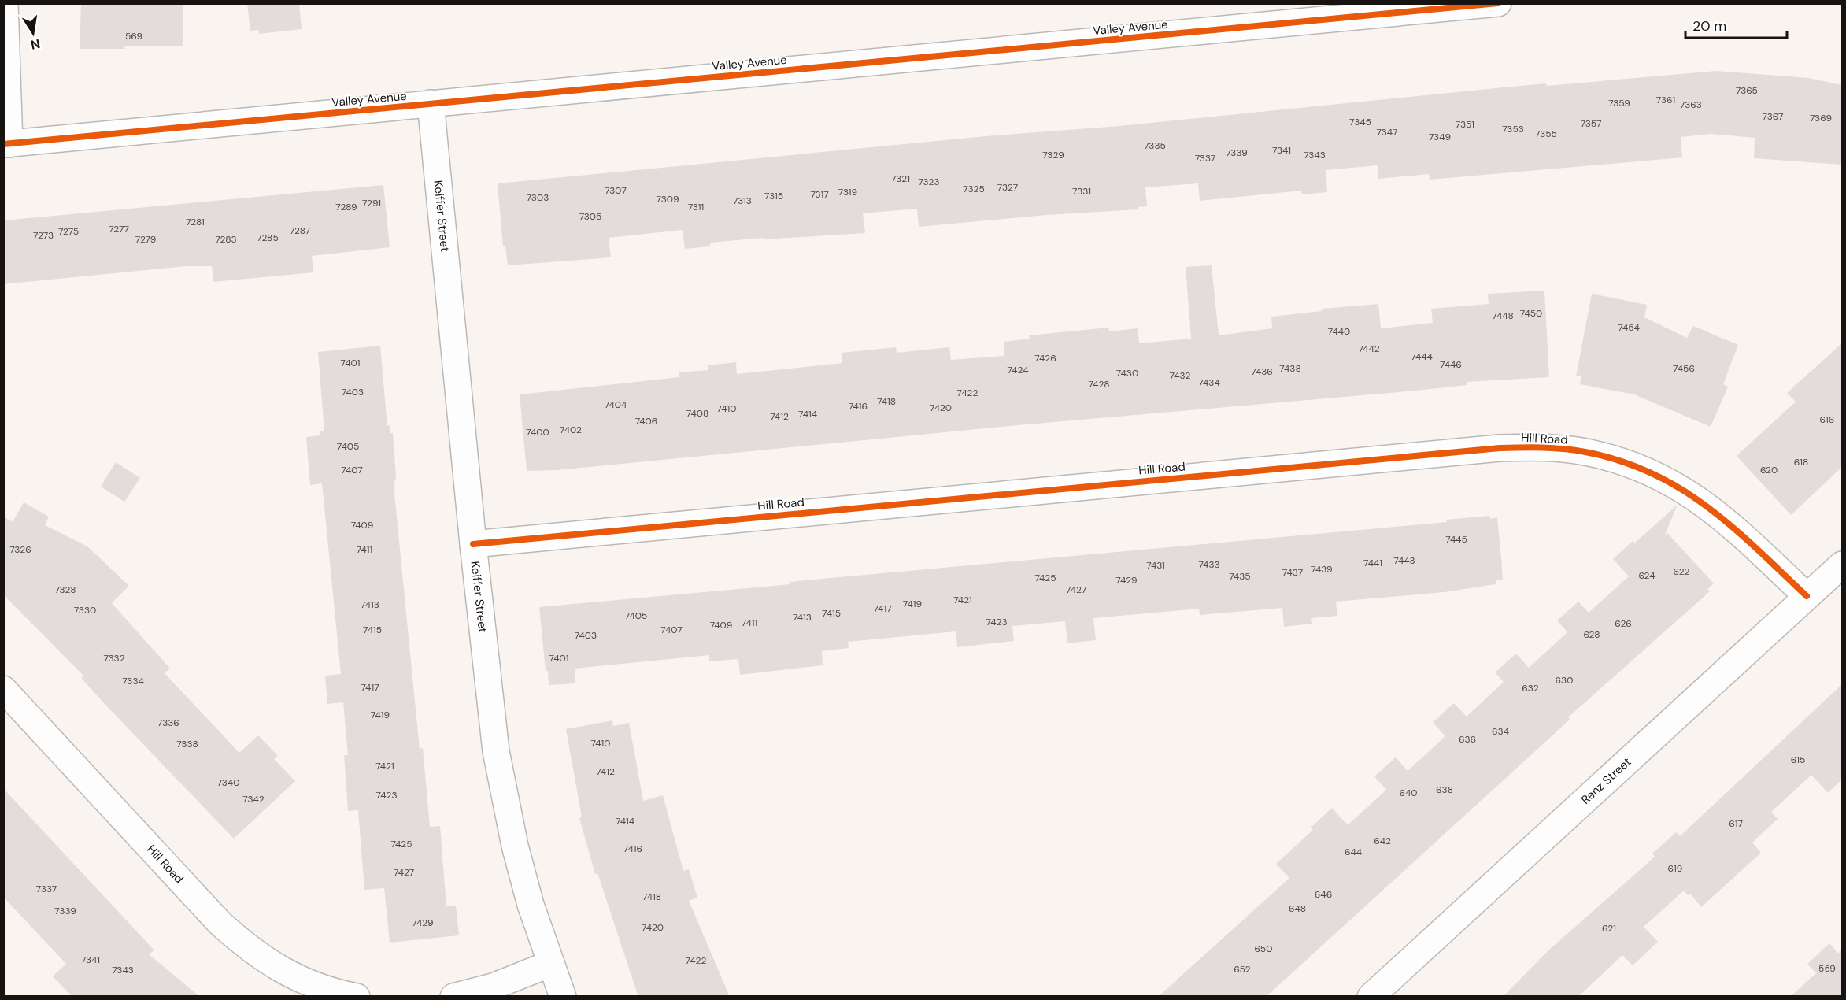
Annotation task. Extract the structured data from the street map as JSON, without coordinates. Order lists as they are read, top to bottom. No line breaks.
{"streets":{"street":["Valley Avenue","Keiffer Street","Hill Road","Renz Street"]},"crossings":[["Valley Avenue","Keiffer Street"],["Keiffer Street","Hill Road"],["Hill Road","Renz Street"]],"house_numbers":["569","7365","7361","7359","7363","7367","7369","7345","7357","7351","7353","7347","7355","7349","7335","7341","7339","7329","7343","7337","7321","7323","7327","7325","7307","7331","7319","7317","7315","7303","7309","7313","7291","7289","7311","7305","7281","7277","7287","7275","7273","7285","7279","7283","7450","7448","7454","7440","7442","7444","7426","7401","7446","7438","7456","7424","7436","7430","7432","7434","7428","7403","7422","7418","7404","7416","7420","7410","7408","7414","7412","616","7406","7402","7400","7405","618","7407","620","7409","7445","7326","7411","7443","7441","7433","7431","7439","622","7437","624","7435","7425","7429","7328","7427","7421","7419","7413","7417","7330","7415","7405","7413","7423","7411","626","7409","7415","7407","628","7403","7332","7401","630","7334","7417","632","7419","7336","634","636","7410","7338","615","7421","7412","7340","638","640","7423","7342","7414","617","642","7425","7416","644","619","7427","7337","646","7418","648","7339","7429","7420","621","650","7341","7422","559","652","7343"],"scale_bar":"20 m","north":"bottom"}
